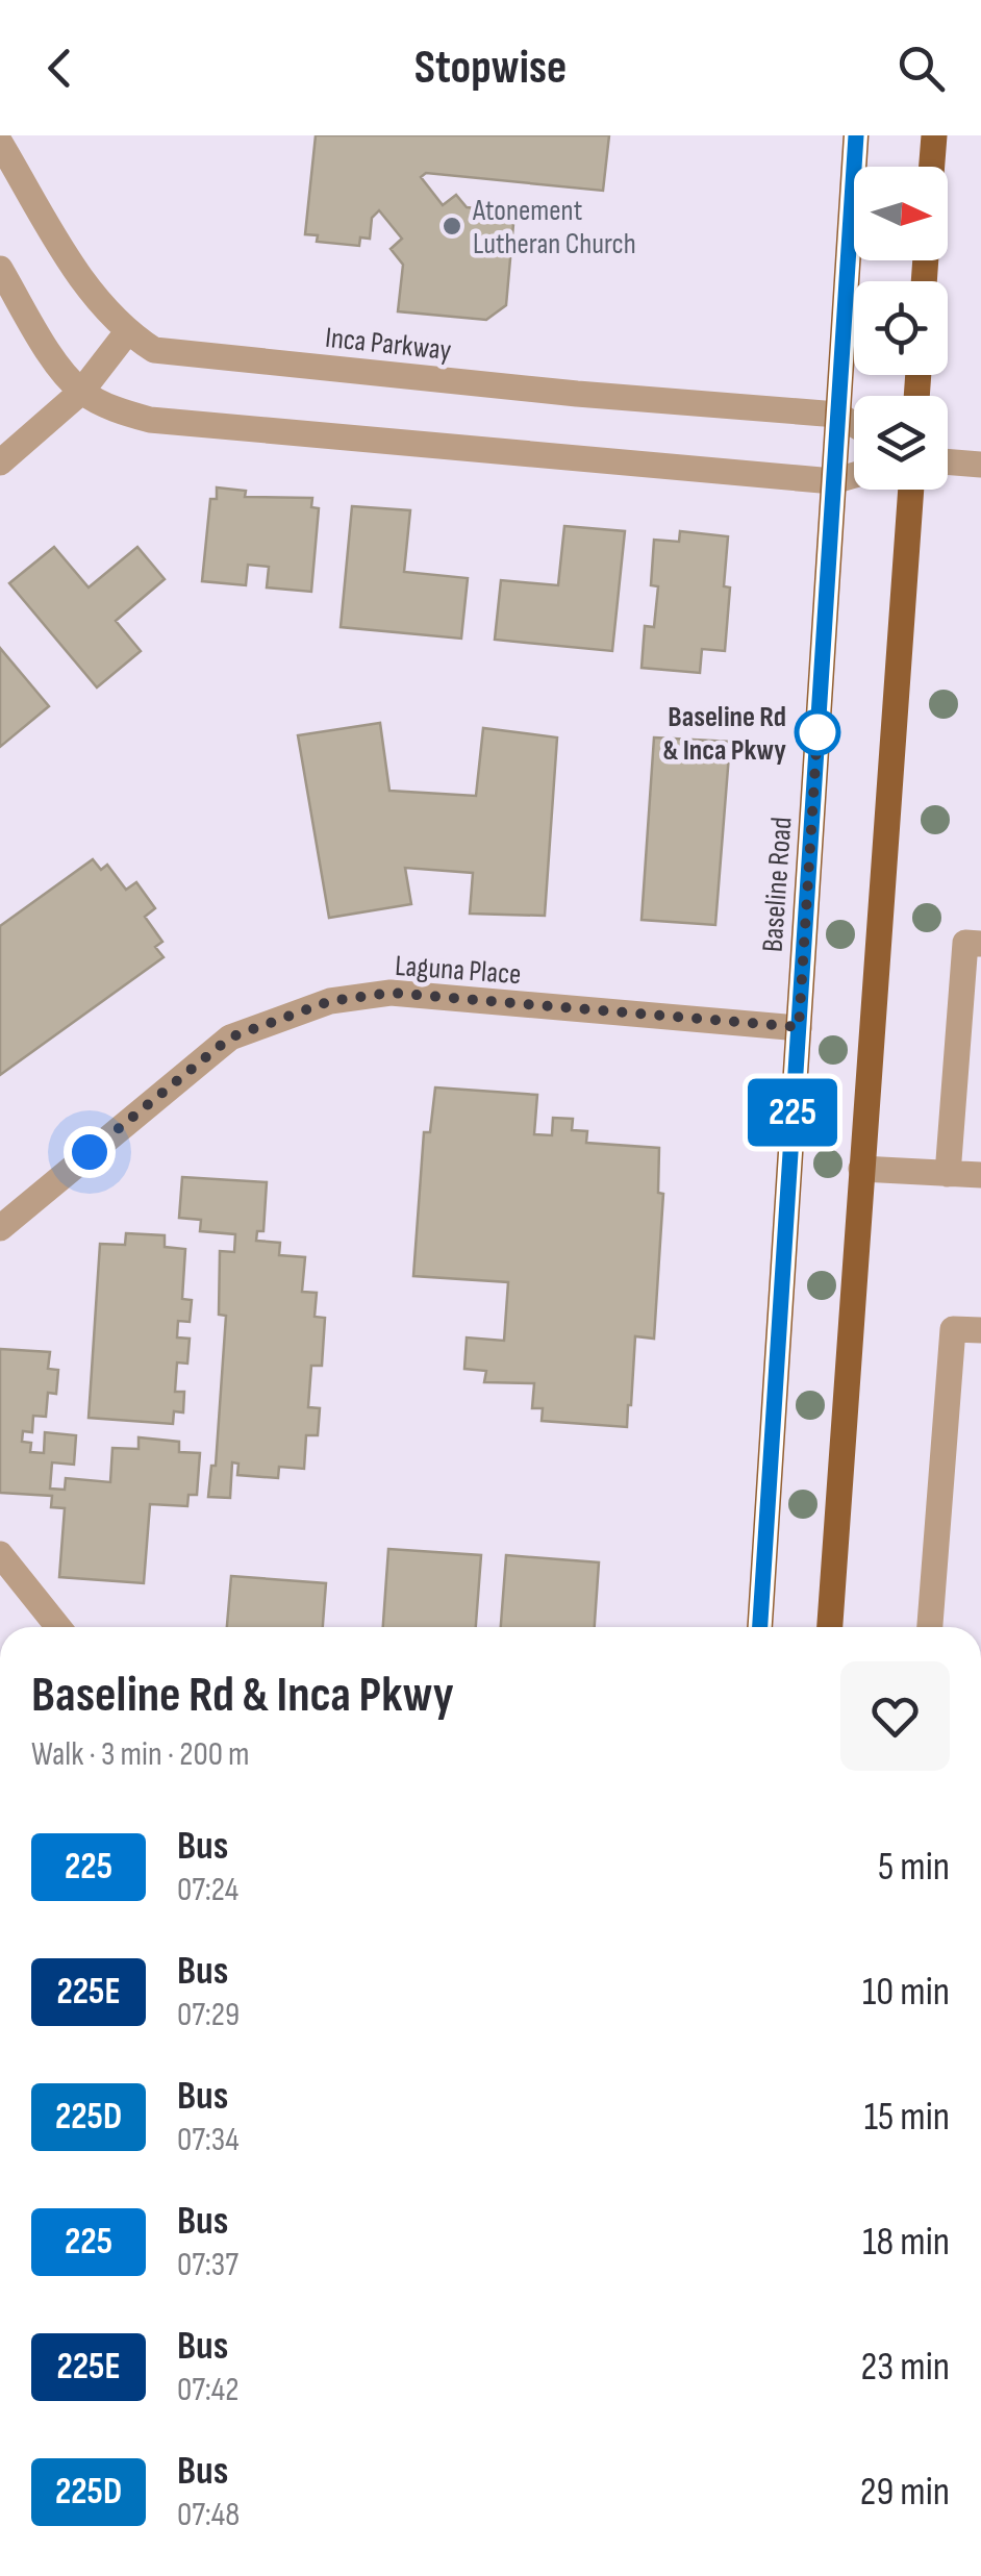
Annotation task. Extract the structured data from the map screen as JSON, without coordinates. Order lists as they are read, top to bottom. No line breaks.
{"streets":{"main road":["Baseline Road"],"street":["Inca Parkway","Laguna Place"]},"crossings":[["Inca Parkway","Baseline Road"],["Baseline Road","Laguna Place"]],"places":["Atonement Lutheran Church","Baseline Rd & Inca Pkwy"],"lines":["bus line 225"],"north":"right","page":{"header":"Stopwise","on_map":"225","heading":["Baseline Rd & Inca Pkwy","Walk · 3 min · 200 m"],"list":[{"mark":"225","name":"Bus","note":"07:24","value":"5 min"},{"mark":"225E","name":"Bus","note":"07:29","value":"10 min"},{"mark":"225D","name":"Bus","note":"07:34","value":"15 min"},{"mark":"225","name":"Bus","note":"07:37","value":"18 min"},{"mark":"225E","name":"Bus","note":"07:42","value":"23 min"},{"mark":"225D","name":"Bus","note":"07:48","value":"29 min"}]}}
